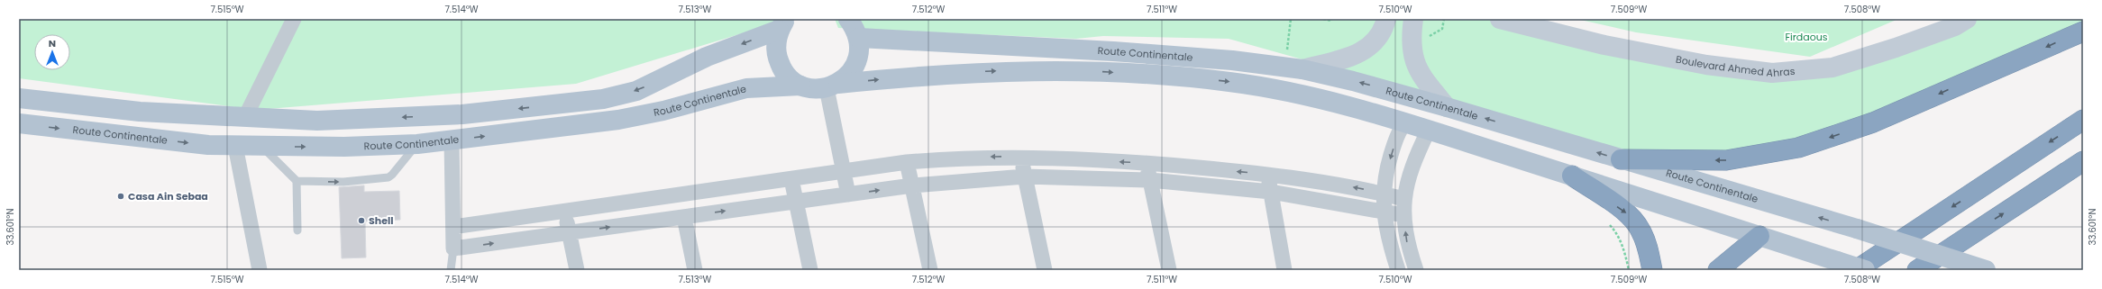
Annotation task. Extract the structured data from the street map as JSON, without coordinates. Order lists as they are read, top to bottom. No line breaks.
{"streets":{"main road":["Route Continentale"],"street":["Boulevard Ahmed Ahras"]},"parks":["Firdaous"],"places":["Casa Ain Sebaa","Shell"],"north":"top","coordinates":["7.515°W","7.514°W","7.513°W","7.512°W","7.511°W","7.510°W","7.509°W","7.508°W","33.601°N"]}
